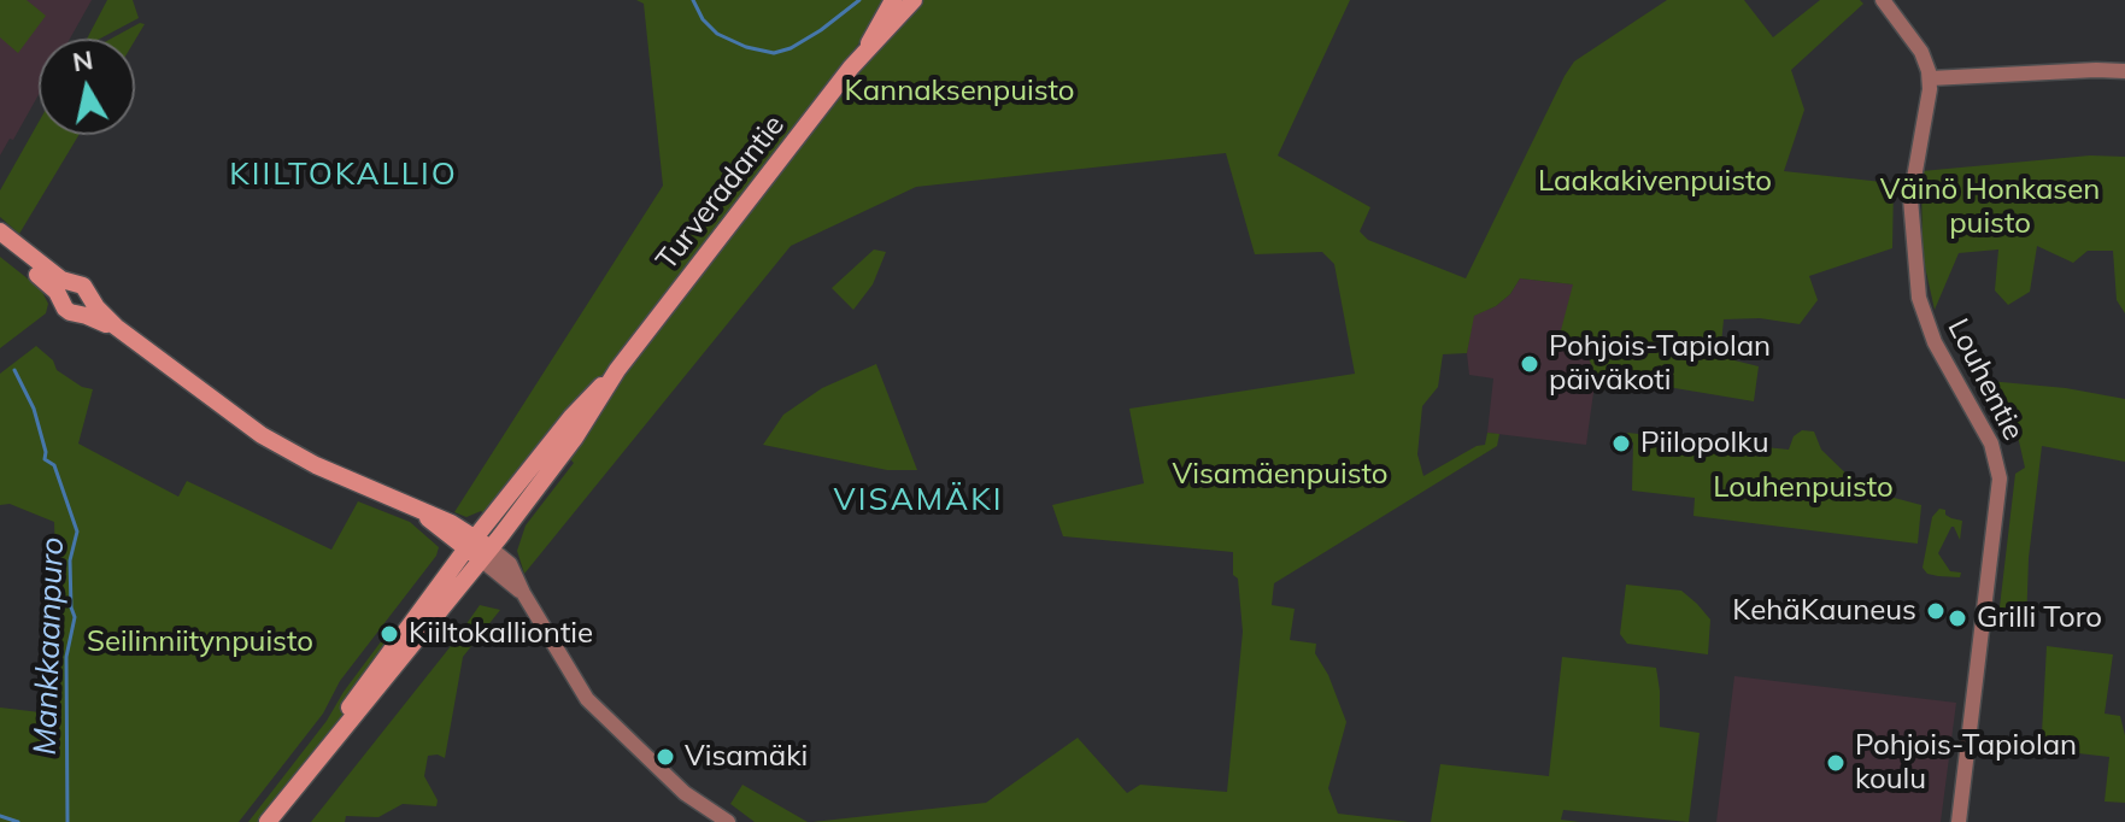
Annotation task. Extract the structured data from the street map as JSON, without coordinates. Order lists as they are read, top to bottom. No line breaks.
{"streets":{"main road":["Turveradantie"],"street":["Louhentie"]},"districts":["KIILTOKALLIO","VISAMÄKI"],"water":["Mankkaanpuro"],"parks":["Kannaksenpuisto","Laakakivenpuisto","Väinö Honkasen puisto","Visamäenpuisto","Louhenpuisto","Seilinniitynpuisto"],"places":["Pohjois-Tapiolan päiväkoti","Piilopolku","KehäKauneus","Grilli Toro","Kiiltokalliontie","Visamäki","Pohjois-Tapiolan koulu"],"north":"top"}
